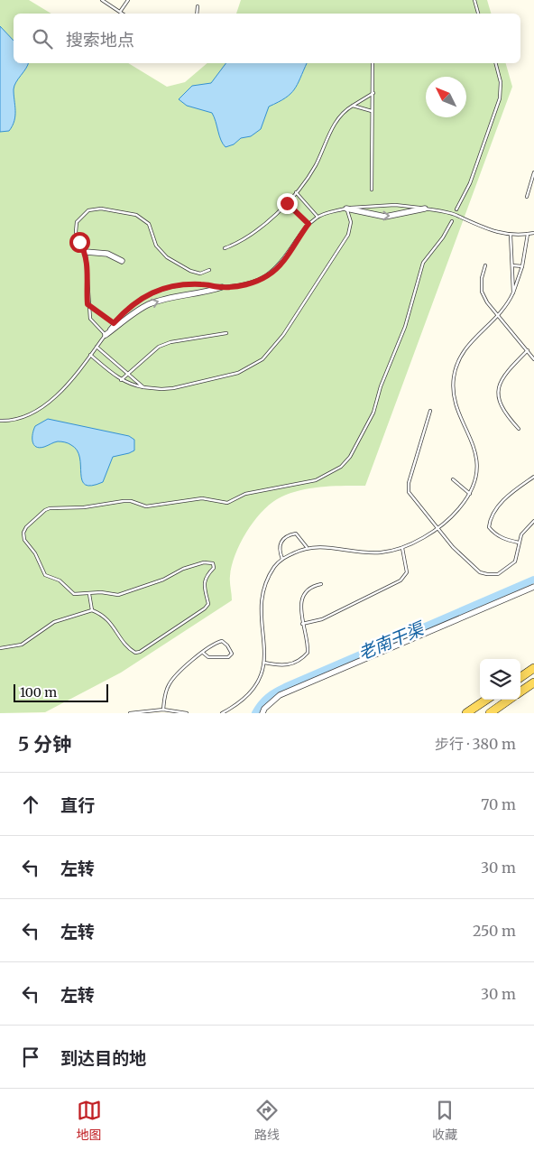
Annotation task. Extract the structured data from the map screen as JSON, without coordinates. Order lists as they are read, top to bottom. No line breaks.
{"water":["老南干渠"],"scale_bar":"100 m","north":"top left","page":{"search":"搜索地点","scale":"100 m","heading":["5 分钟","步行 · 380 m"],"list":[["直行","70 m"],["左转","30 m"],["左转","250 m"],["左转","30 m"],"到达目的地"],"nav":["地图","路线","收藏"]}}
